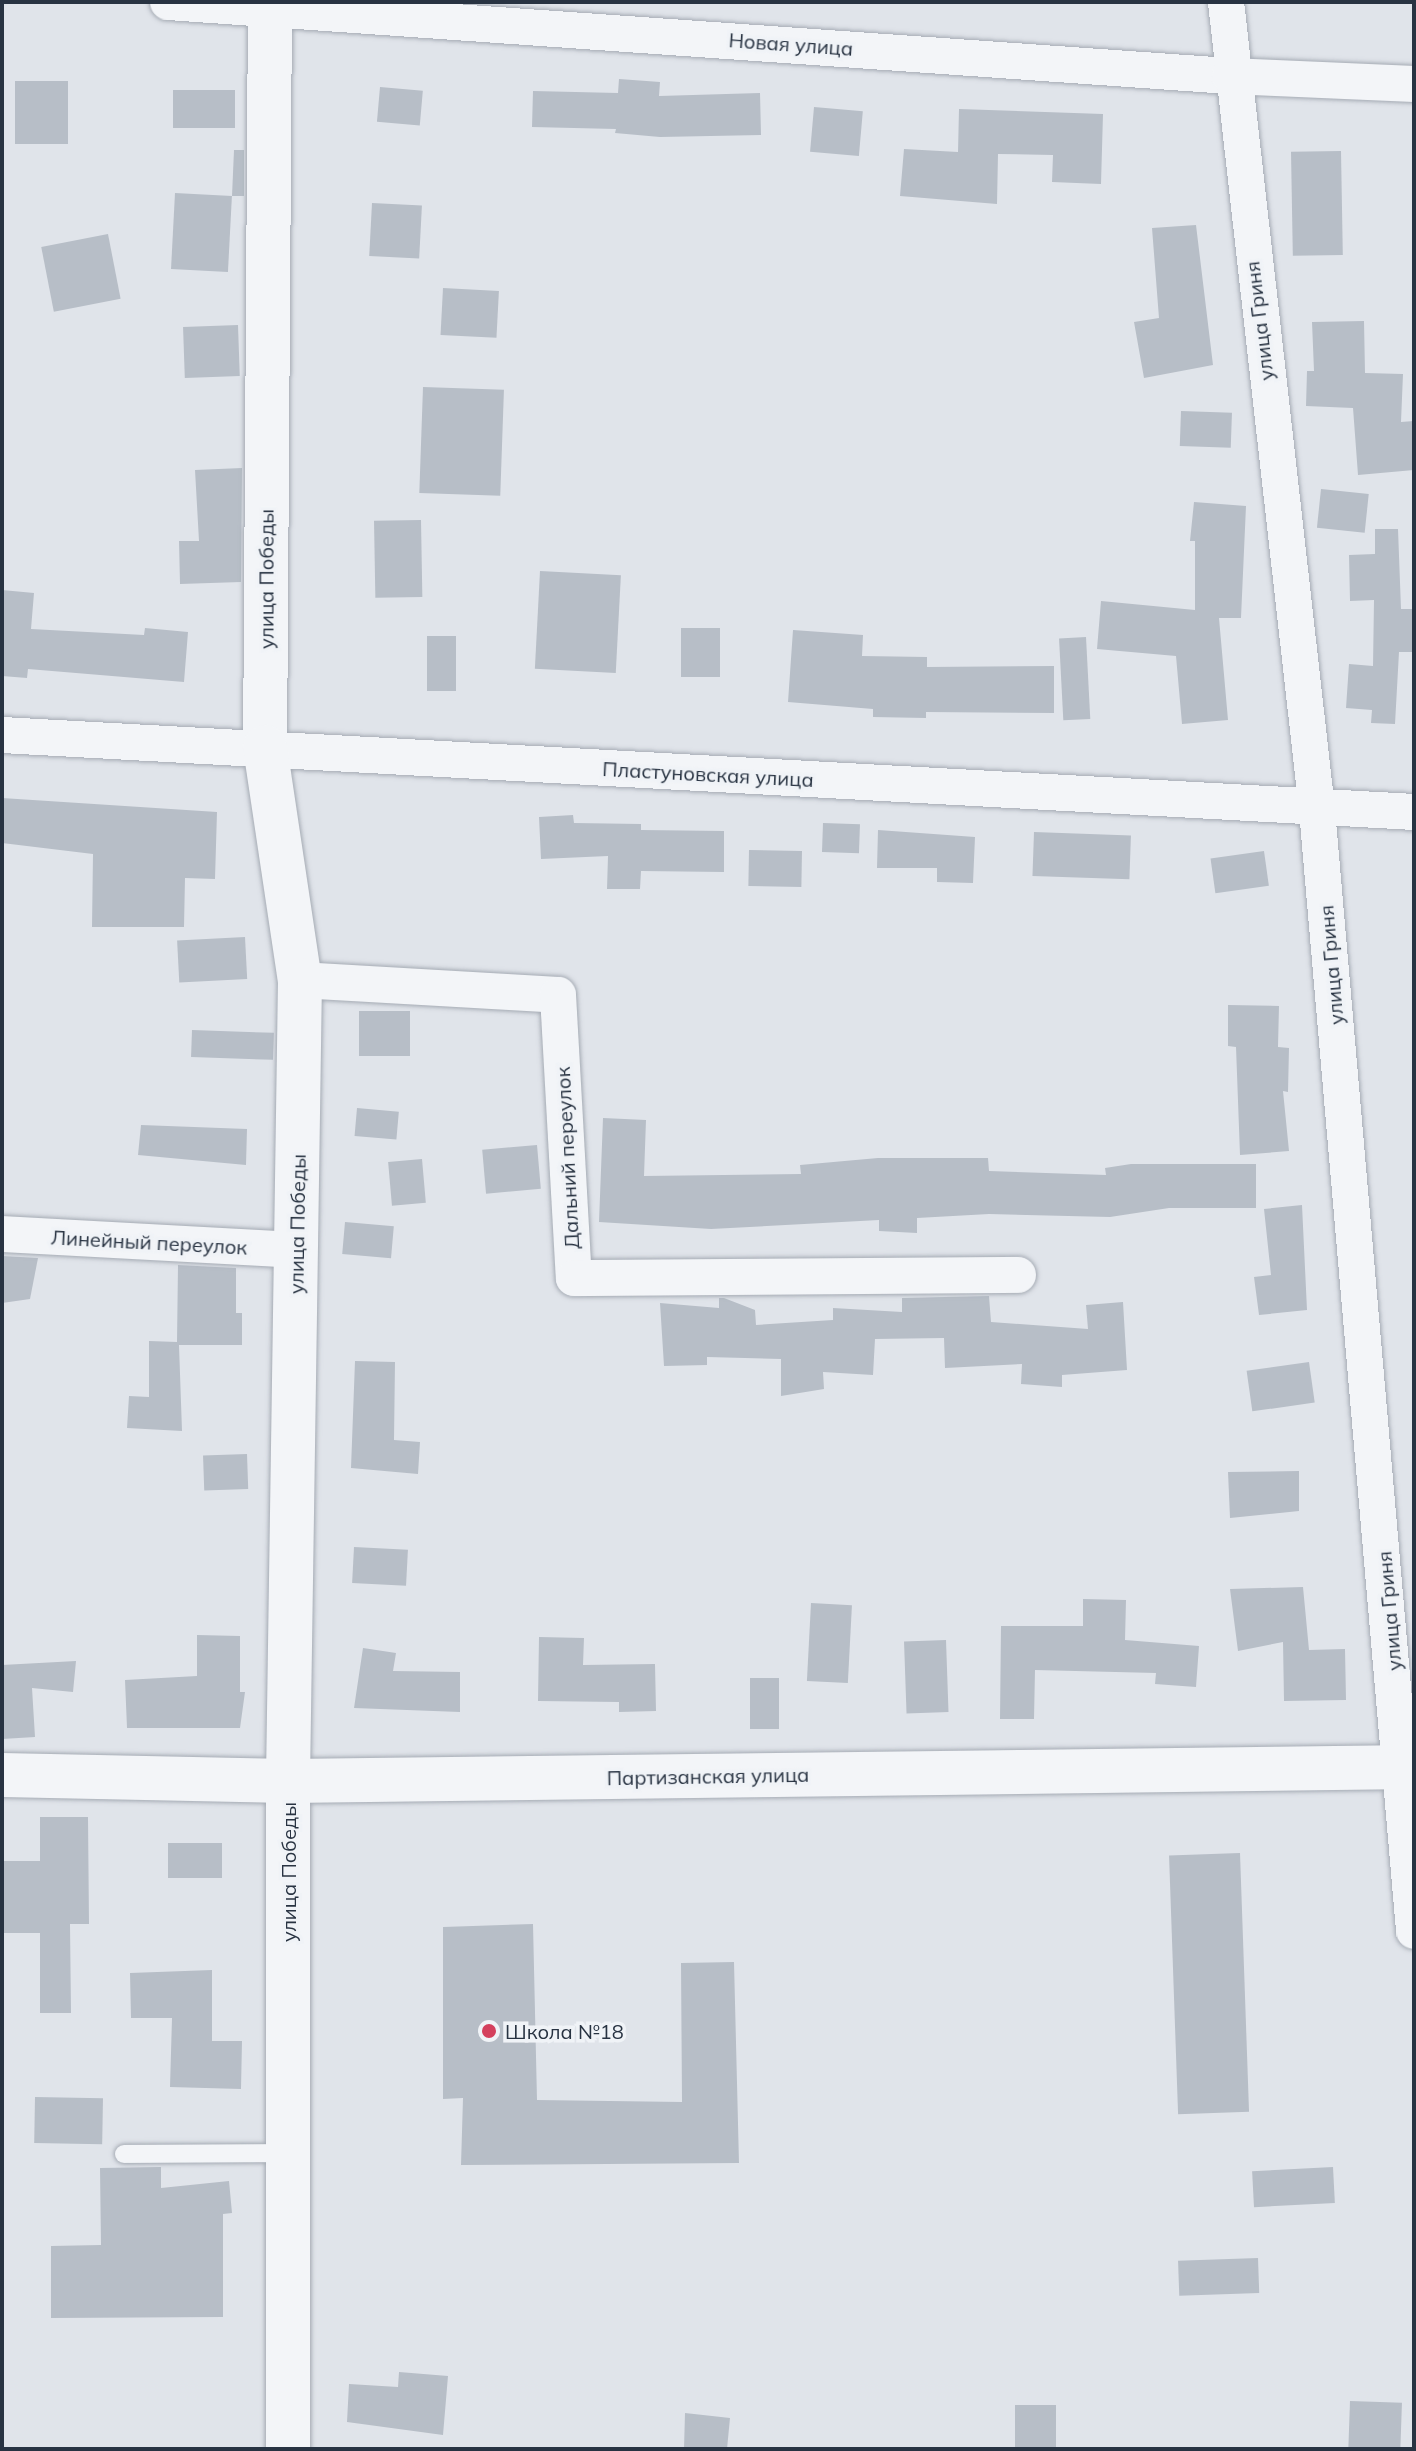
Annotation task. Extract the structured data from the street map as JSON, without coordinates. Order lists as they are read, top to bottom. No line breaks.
{"streets":{"street":["Новая улица","улица Гриня","улица Победы","Пластуновская улица","Дальний переулок","Линейный переулок","Партизанская улица"]},"crossings":[["Новая улица","улица Гриня"],["Новая улица","улица Победы"],["улица Гриня","Пластуновская улица"],["улица Гриня","Партизанская улица"],["улица Победы","Пластуновская улица"],["улица Победы","Дальний переулок"],["улица Победы","Линейный переулок"],["улица Победы","Партизанская улица"]],"places":["Школа №18"]}
